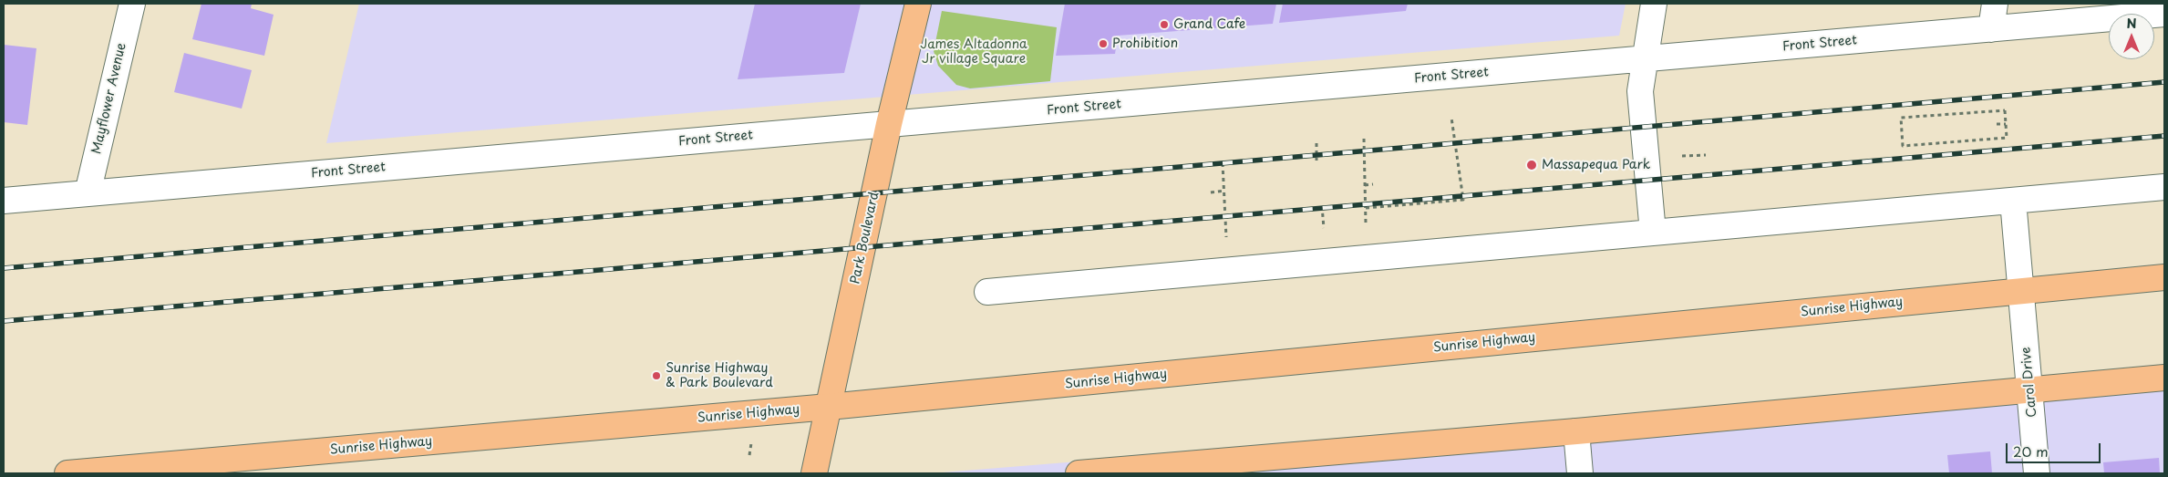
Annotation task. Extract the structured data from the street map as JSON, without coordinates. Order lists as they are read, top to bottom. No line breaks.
{"streets":{"main road":["Park Boulevard","Sunrise Highway"],"street":["Front Street","Mayflower Avenue","Carol Drive"]},"crossings":[["Front Street","Mayflower Avenue"],["Front Street","Park Boulevard"],["Park Boulevard","Sunrise Highway"],["Sunrise Highway","Carol Drive"]],"parks":["James Altadonna Jr village Square"],"places":["Grand Cafe","Prohibition","Massapequa Park","Sunrise Highway & Park Boulevard"],"scale_bar":"20 m","north":"top"}
